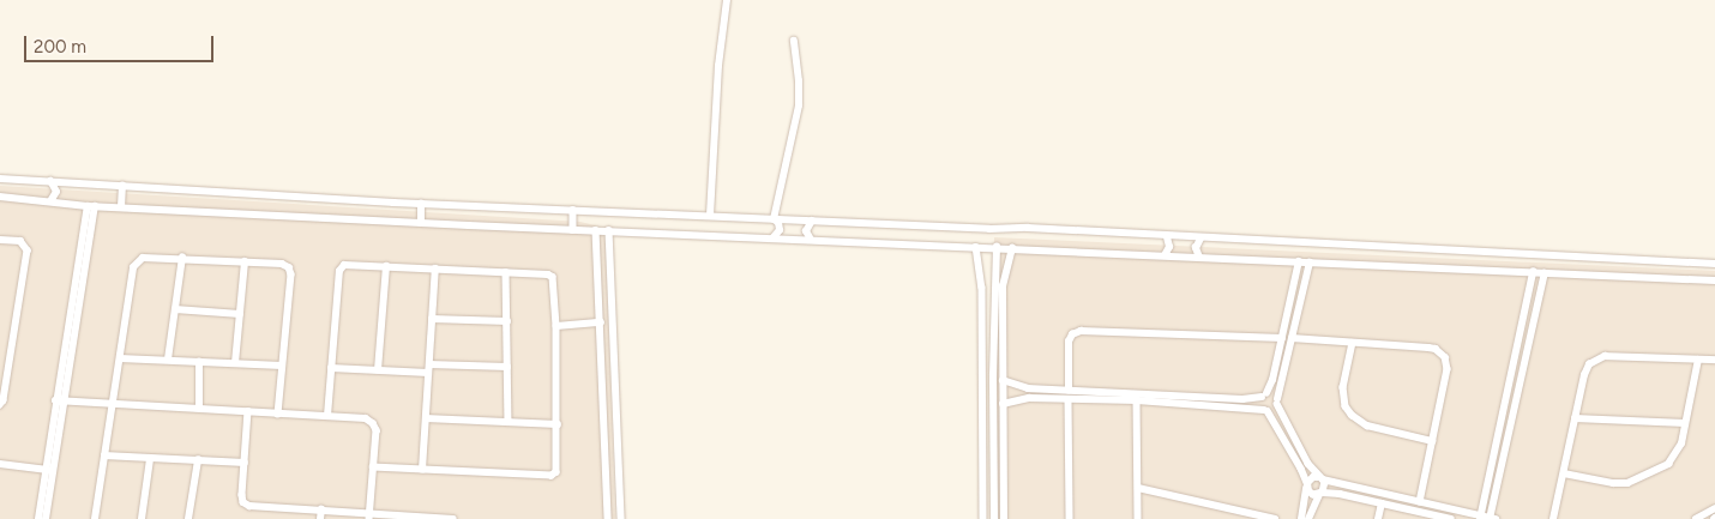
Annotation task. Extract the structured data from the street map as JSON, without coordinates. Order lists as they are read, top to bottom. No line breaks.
{"scale_bar":"200 m"}
